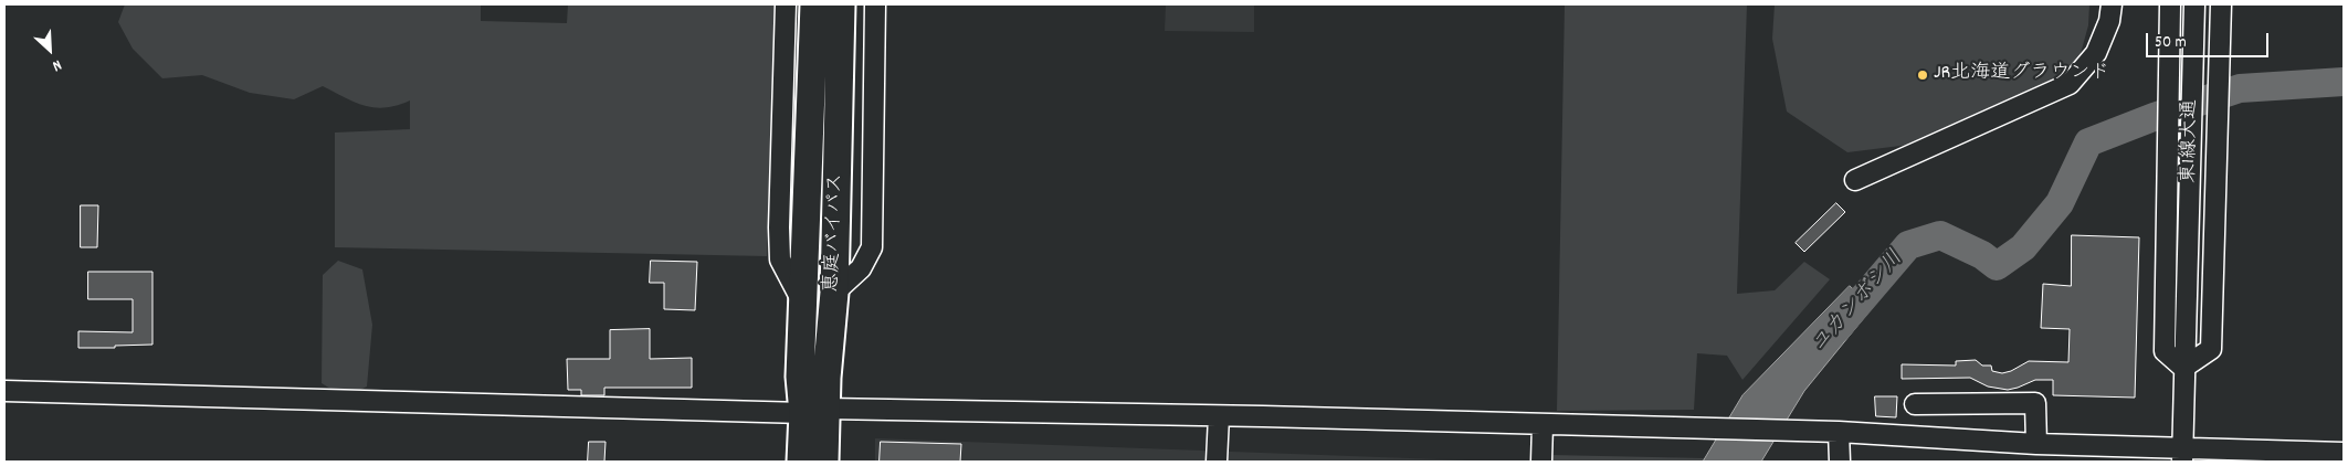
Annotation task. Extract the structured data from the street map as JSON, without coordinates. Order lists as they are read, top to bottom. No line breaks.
{"streets":{"highway":["恵庭バイパス"],"street":["東1線大通"]},"water":["ユカンボシ川"],"places":["JR北海道グラウンド"],"scale_bar":"50 m","north":"bottom right"}
